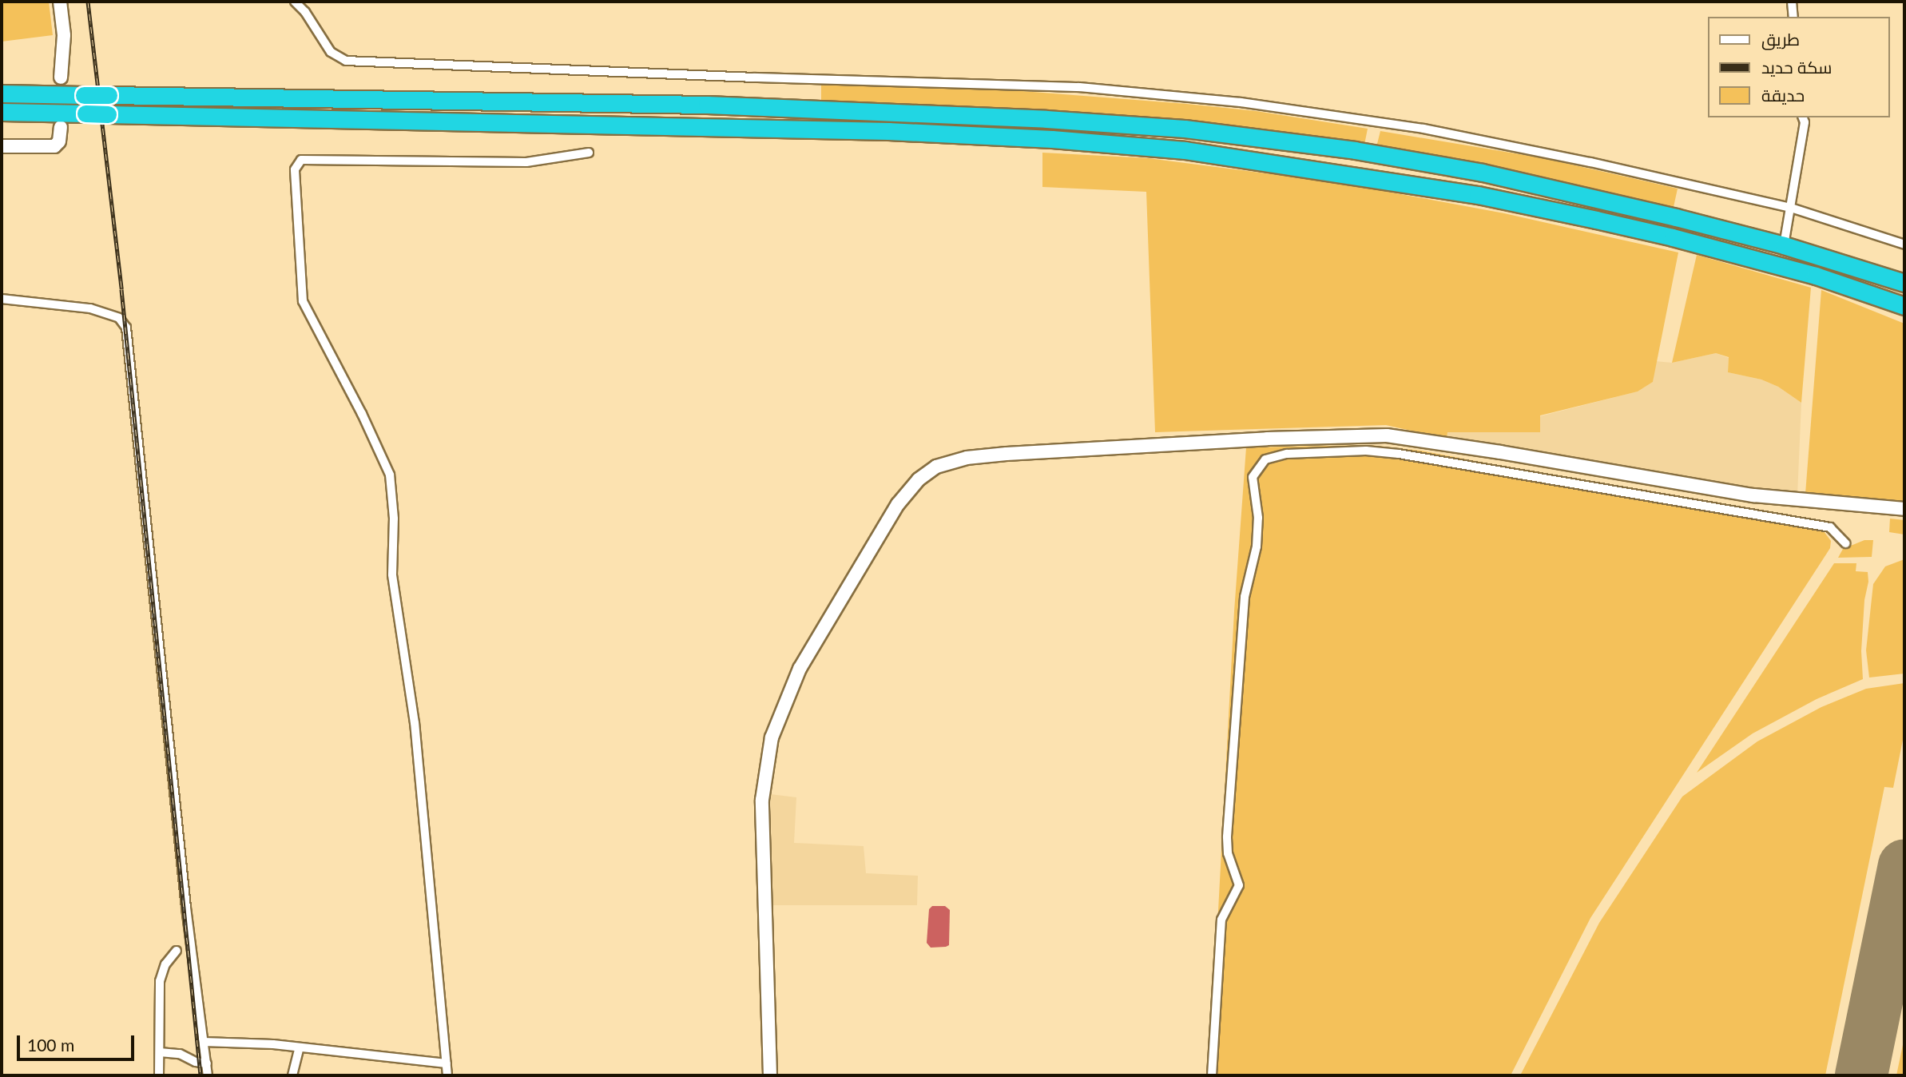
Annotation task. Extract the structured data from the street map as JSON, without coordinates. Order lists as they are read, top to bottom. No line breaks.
{"legend":["طريق","سكة حديد","حديقة"],"scale_bar":"100 m"}
